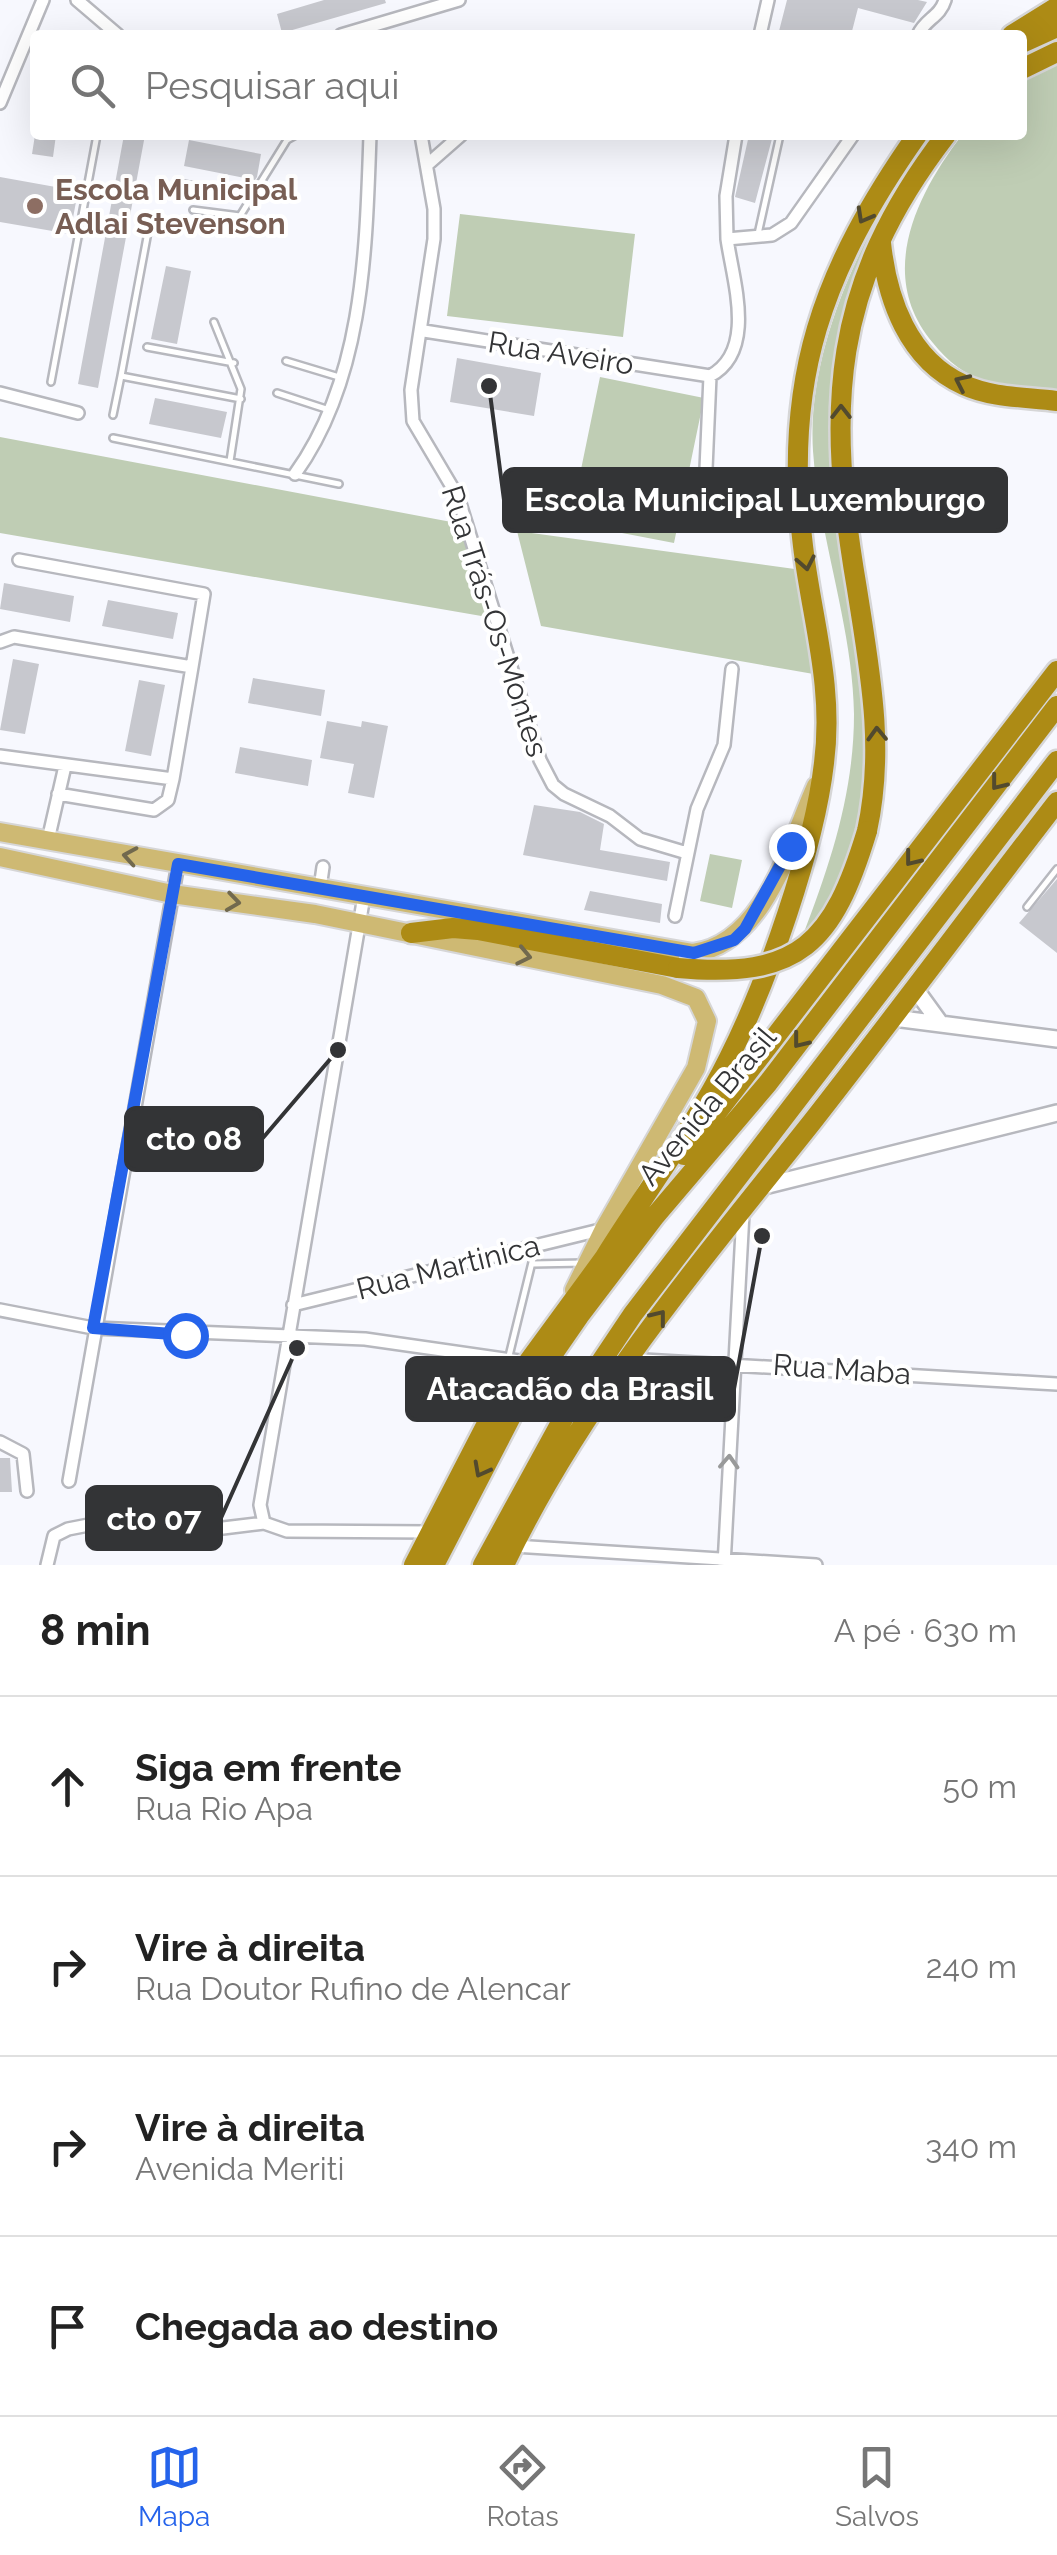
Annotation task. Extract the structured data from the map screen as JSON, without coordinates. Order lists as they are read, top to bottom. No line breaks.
{"streets":{"highway":["Avenida Brasil"],"street":["Rua Aveiro","Rua Trás-Os-Montes","Rua Martinica","Rua Maba"]},"crossings":[["Rua Aveiro","Rua Trás-Os-Montes"],["Avenida Brasil","Rua Martinica"]],"places":["Escola Municipal Adlai Stevenson","Escola Municipal Luxemburgo","cto 08","Atacadão da Brasil","cto 07"],"page":{"search":"Pesquisar aqui","heading":["8 min","A pé · 630 m"],"list":[["Siga em frente","Rua Rio Apa","50 m"],["Vire à direita","Rua Doutor Rufino de Alencar","240 m"],["Vire à direita","Avenida Meriti","340 m"],"Chegada ao destino"],"nav":["Mapa","Rotas","Salvos"]}}
